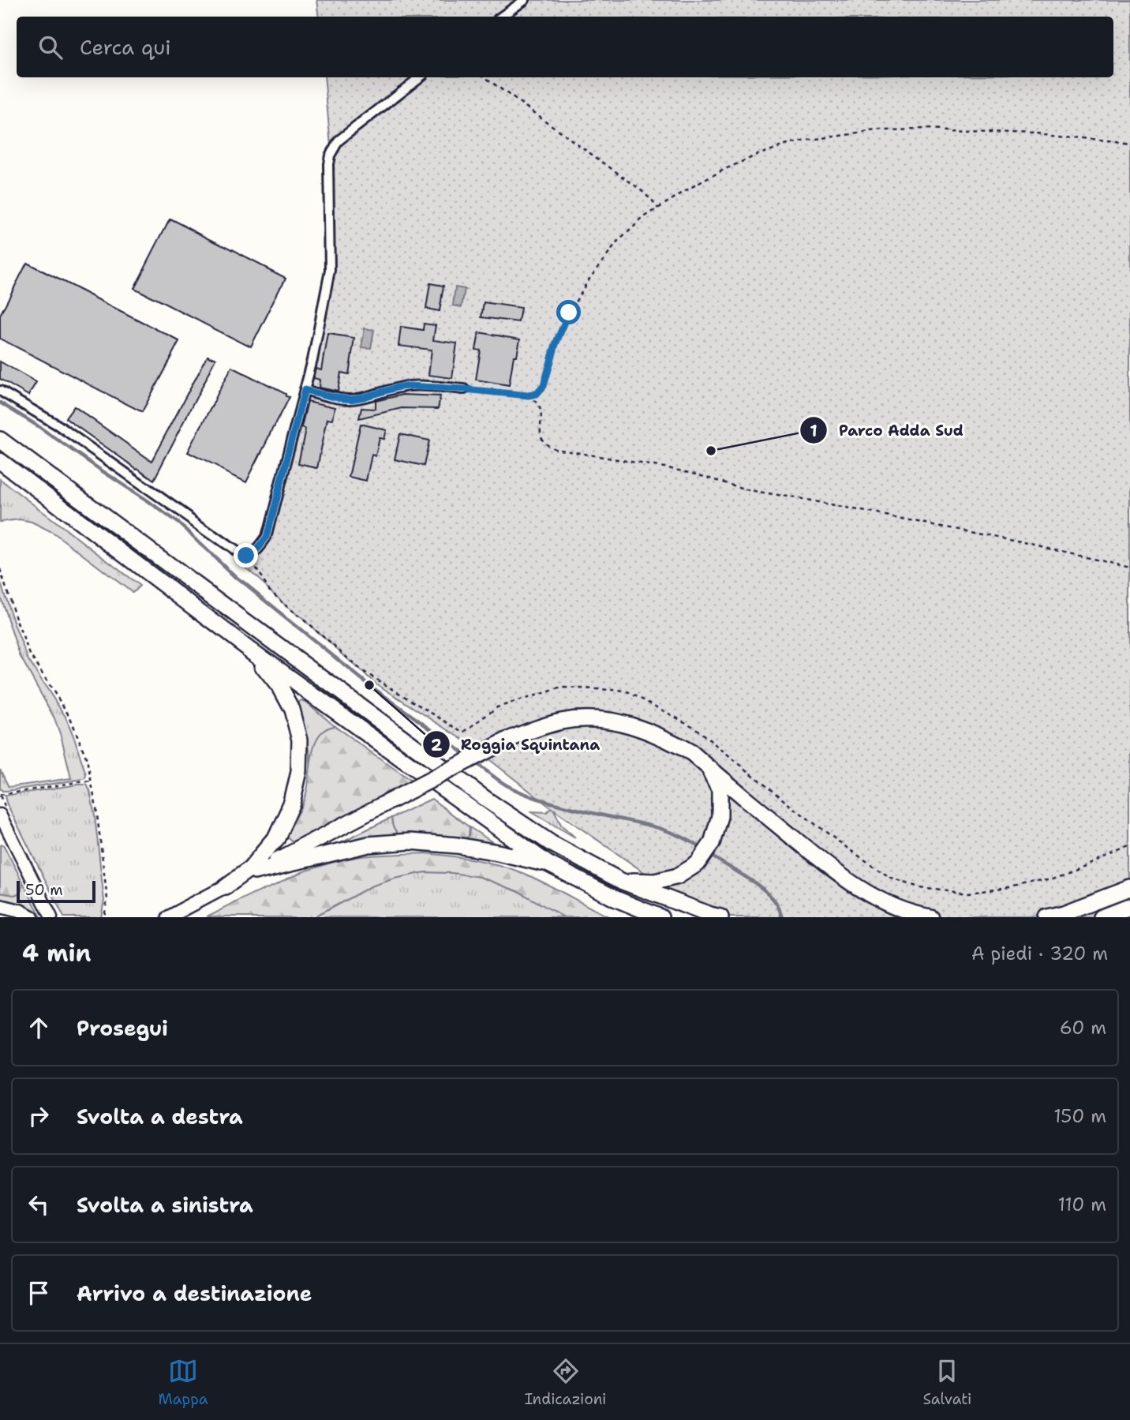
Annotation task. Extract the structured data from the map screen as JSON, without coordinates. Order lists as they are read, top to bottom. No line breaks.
{"places":["Parco Adda Sud","Roggia Squintana"],"scale_bar":"50 m","page":{"search":"Cerca qui","scale":"50 m","heading":["4 min","A piedi · 320 m"],"list":[["Prosegui","60 m"],["Svolta a destra","150 m"],["Svolta a sinistra","110 m"],"Arrivo a destinazione"],"nav":["Mappa","Indicazioni","Salvati"]}}
